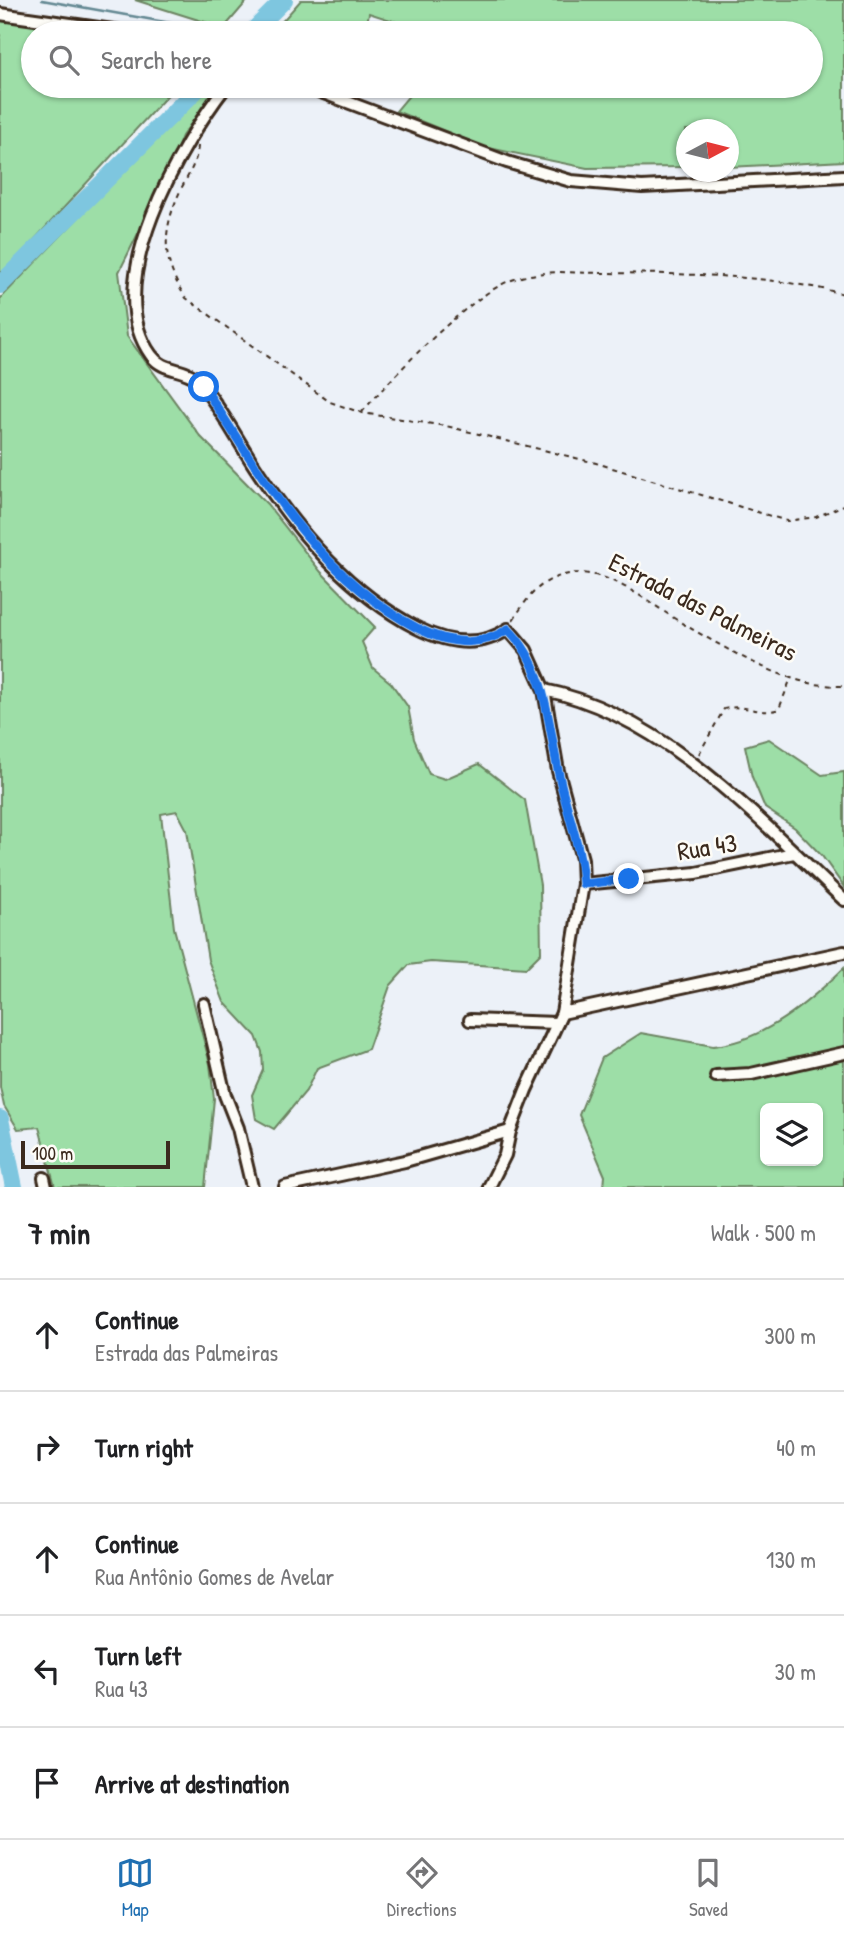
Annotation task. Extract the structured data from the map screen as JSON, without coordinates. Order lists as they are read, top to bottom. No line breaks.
{"streets":{"street":["Rua 43"],"path":["Estrada das Palmeiras"]},"scale_bar":"100 m","north":"right","page":{"search":"Search here","scale":"100 m","heading":["7 min","Walk · 500 m"],"list":[["Continue","Estrada das Palmeiras","300 m"],["Turn right","40 m"],["Continue","Rua Antônio Gomes de Avelar","130 m"],["Turn left","Rua 43","30 m"],"Arrive at destination"],"nav":["Map","Directions","Saved"]}}
